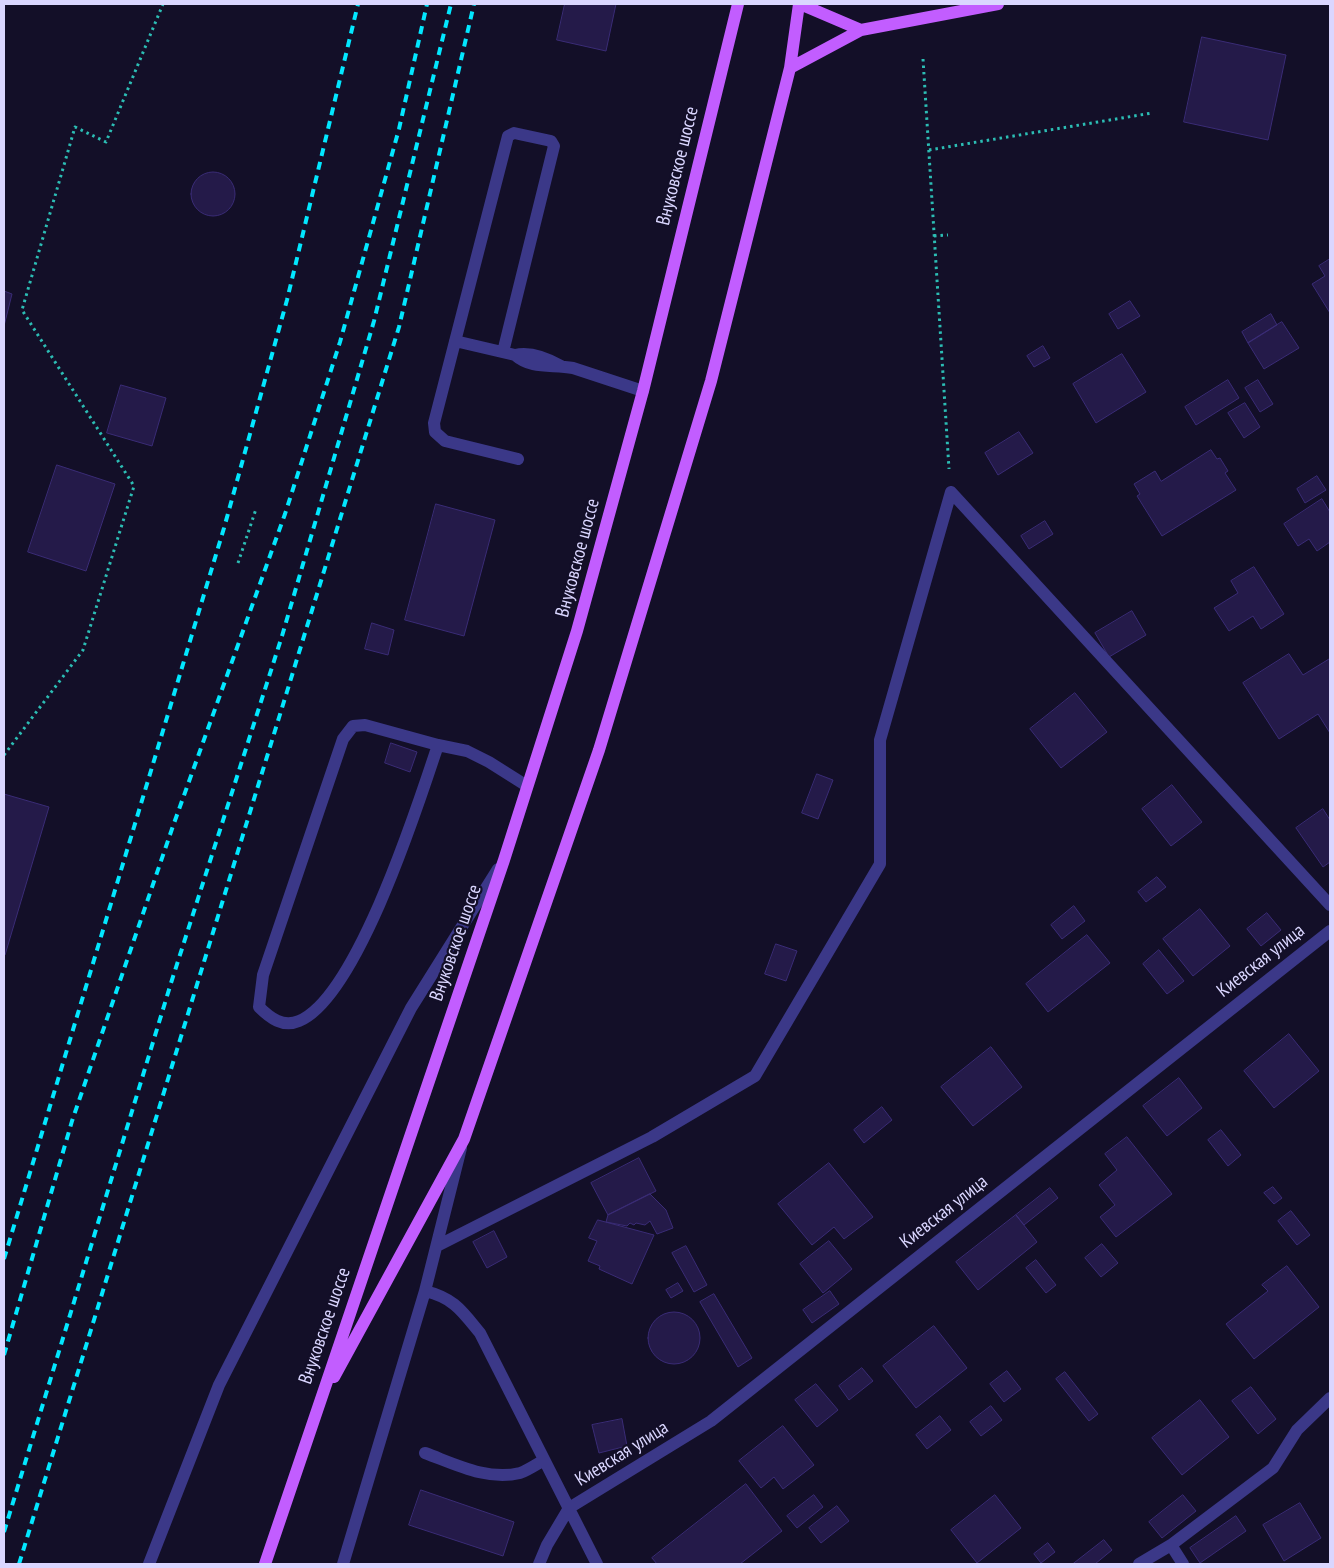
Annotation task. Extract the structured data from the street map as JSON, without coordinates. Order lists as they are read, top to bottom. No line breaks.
{"streets":{"main road":["Внуковское шоссе"],"street":["Киевская улица"]}}
